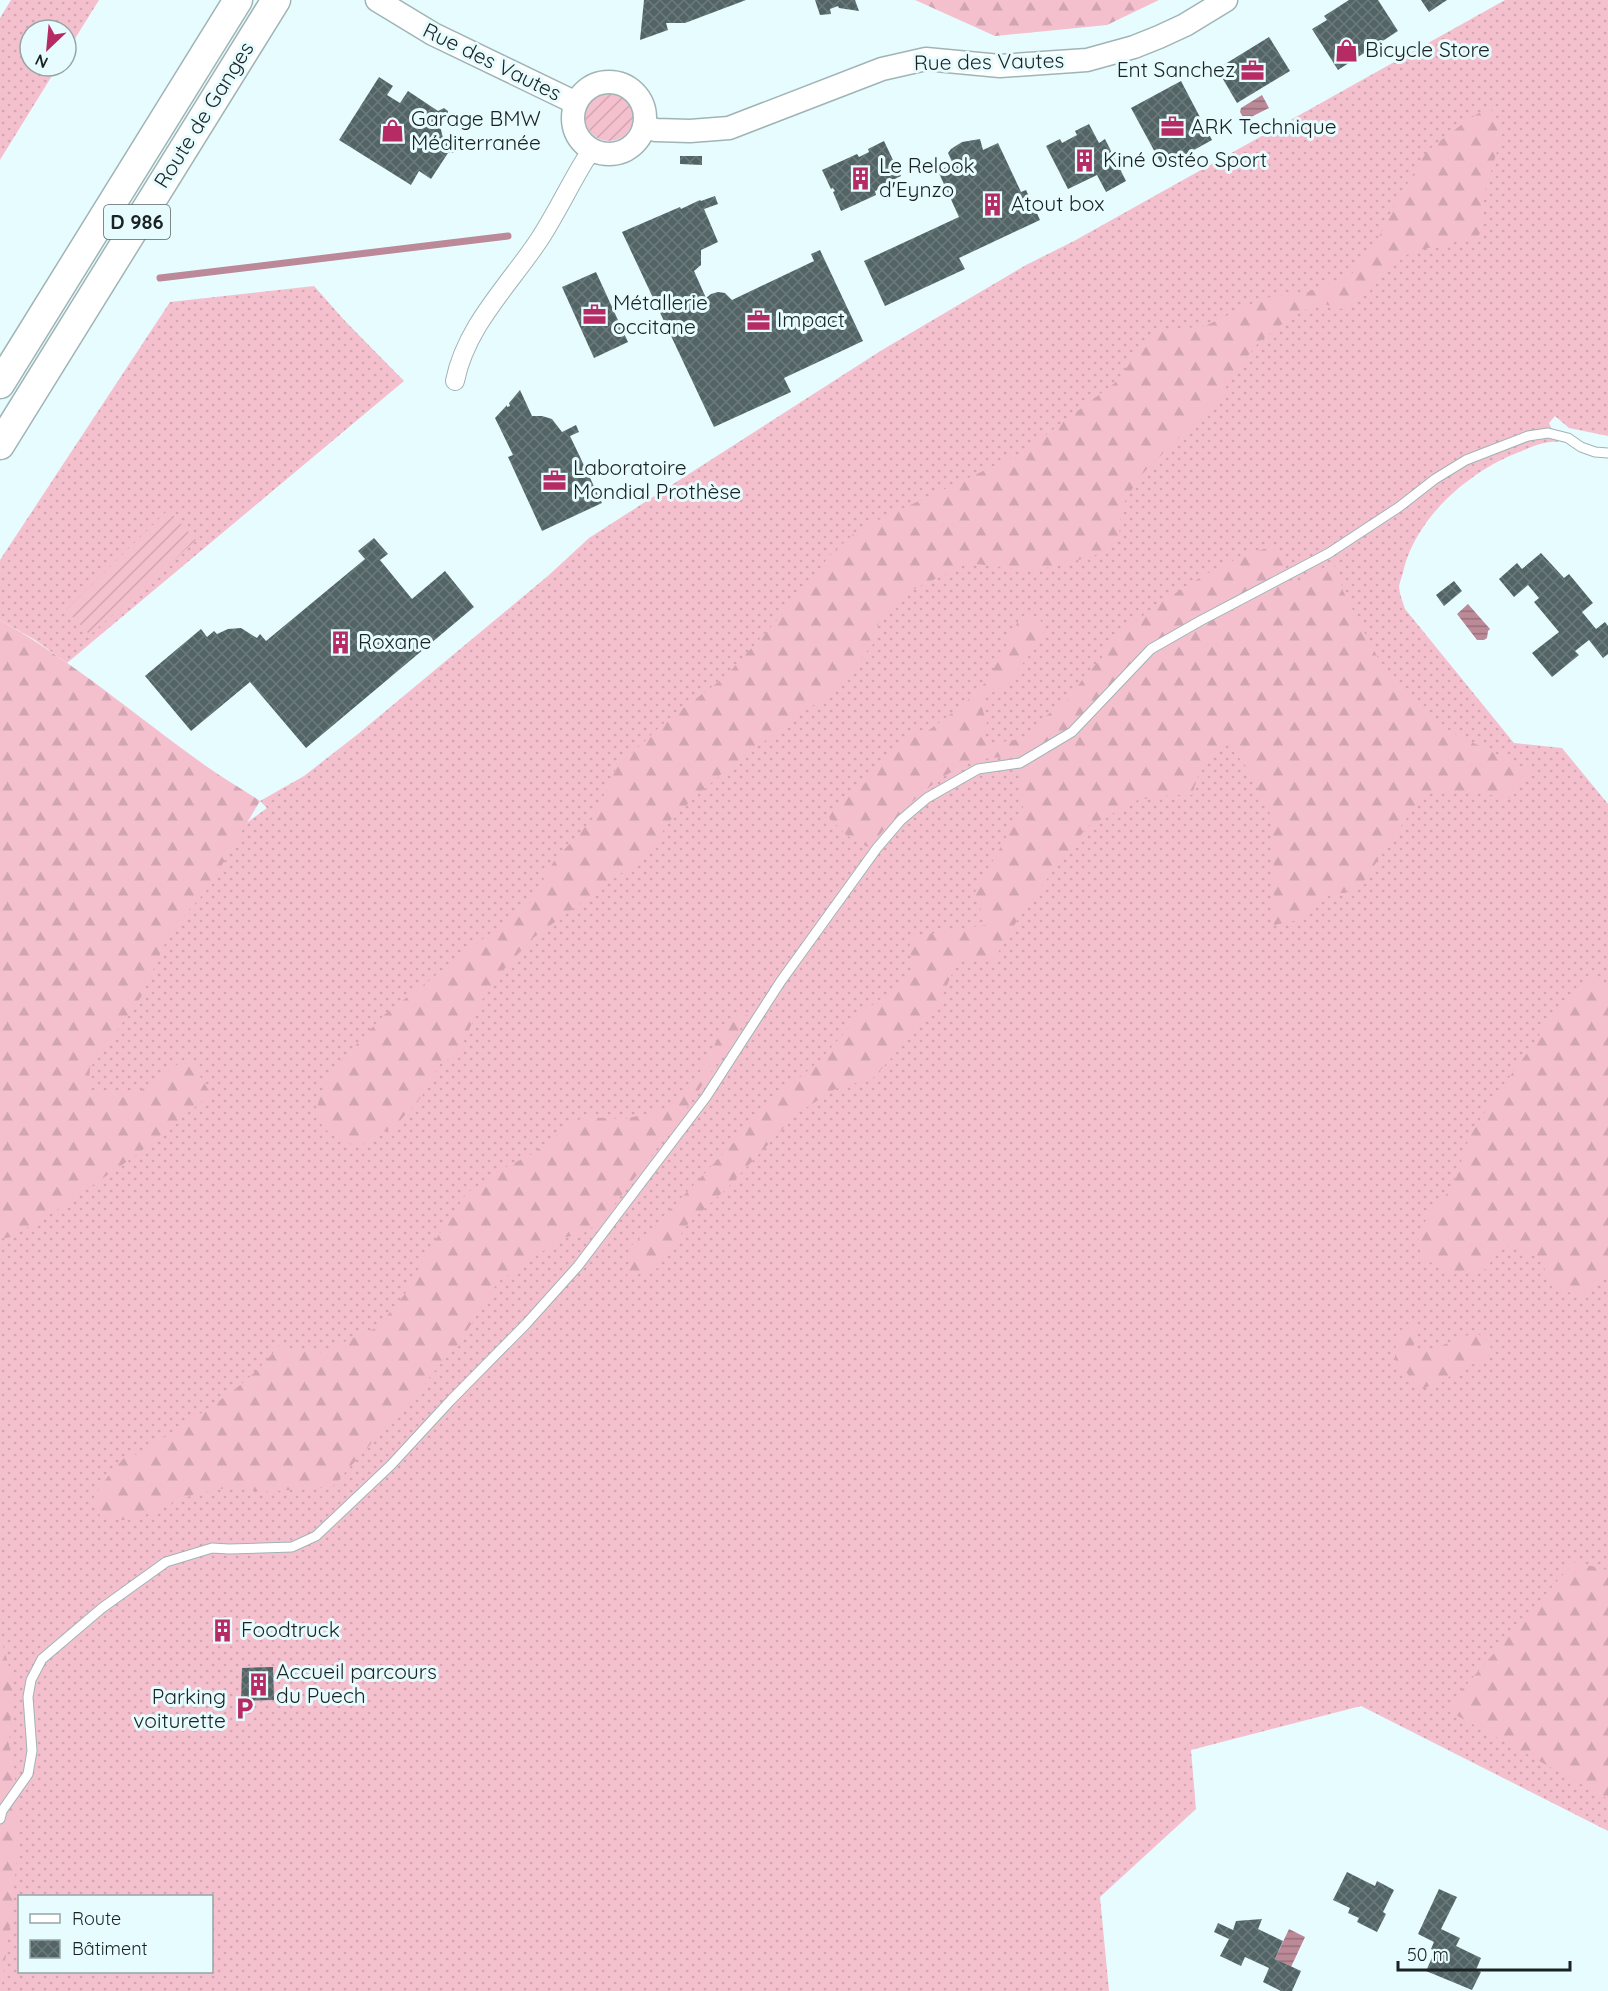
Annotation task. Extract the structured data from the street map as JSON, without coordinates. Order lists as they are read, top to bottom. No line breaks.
{"streets":{"main road":["Route de Ganges","D 986"],"street":["Rue des Vautes"]},"places":{"shop":["Bicycle Store","Garage BMW Méditerranée"],"office":["Ent Sanchez","ARK Technique","Métallerie occitane","Impact","Laboratoire Mondial Prothèse"],"building":["Kiné Ostéo Sport","Le Relook d'Eynzo","Atout box","Roxane","Foodtruck","Accueil parcours du Puech"],"parking":["Parking voiturette"]},"legend":["Route","Bâtiment"],"scale_bar":"50 m","north":"bottom left"}
